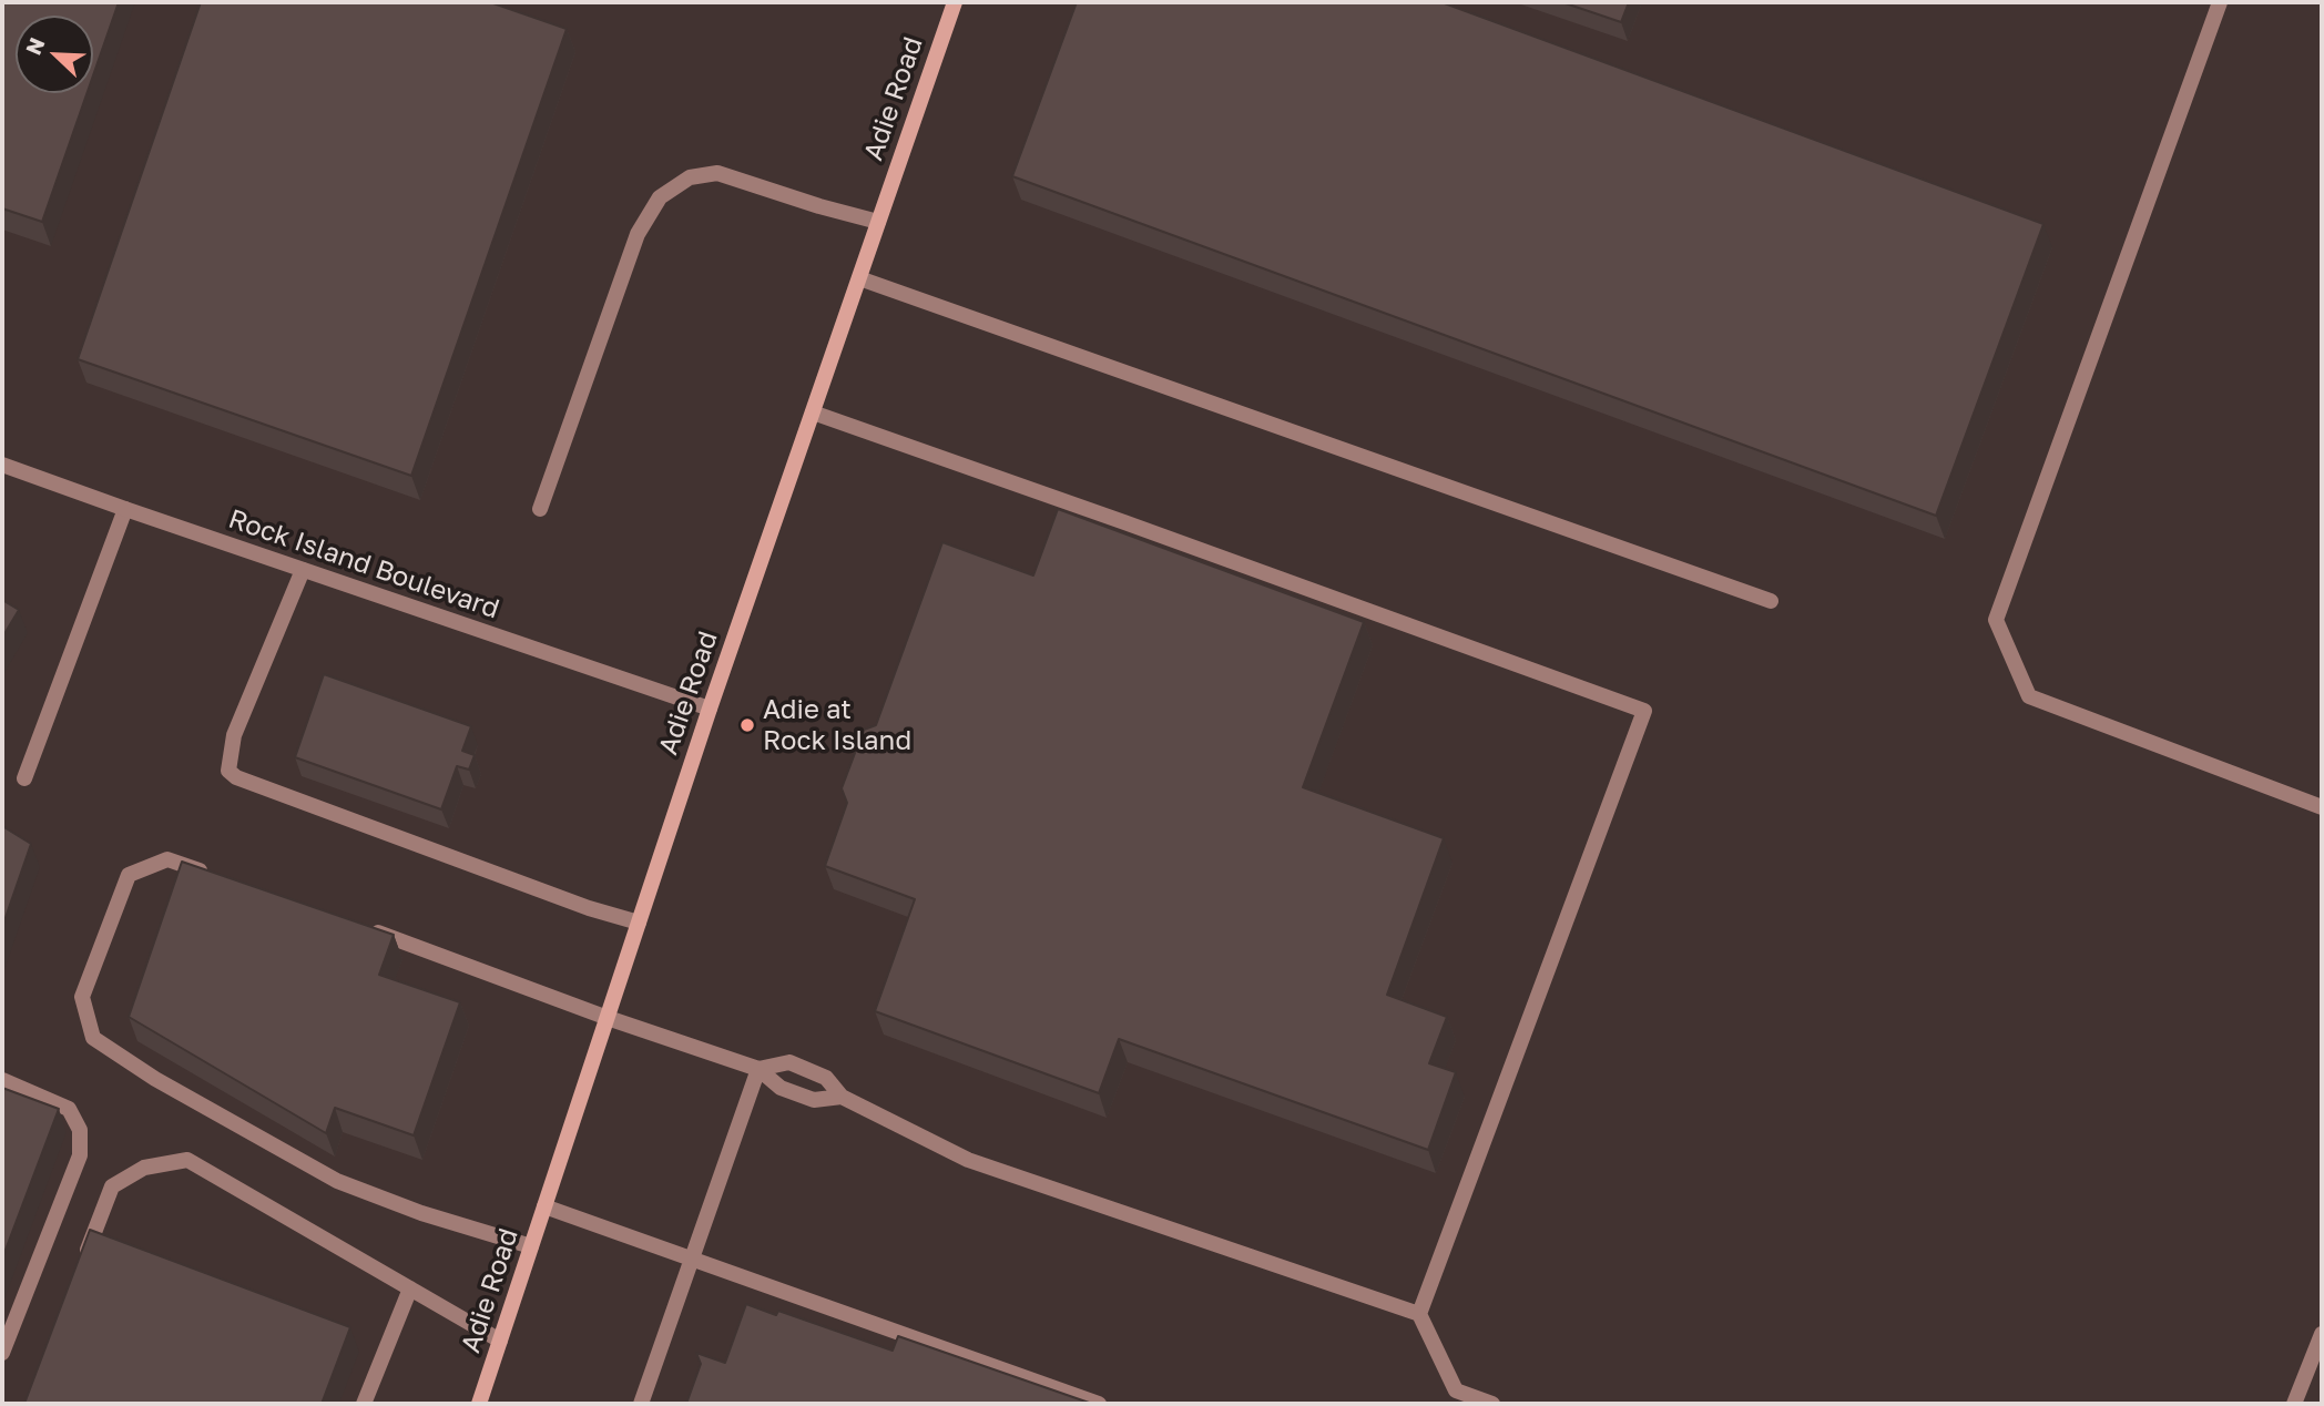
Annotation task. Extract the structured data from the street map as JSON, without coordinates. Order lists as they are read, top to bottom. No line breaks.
{"streets":{"street":["Adie Road","Rock Island Boulevard"]},"crossings":[["Adie Road","Rock Island Boulevard"]],"places":["Adie at Rock Island"],"north":"top left"}
